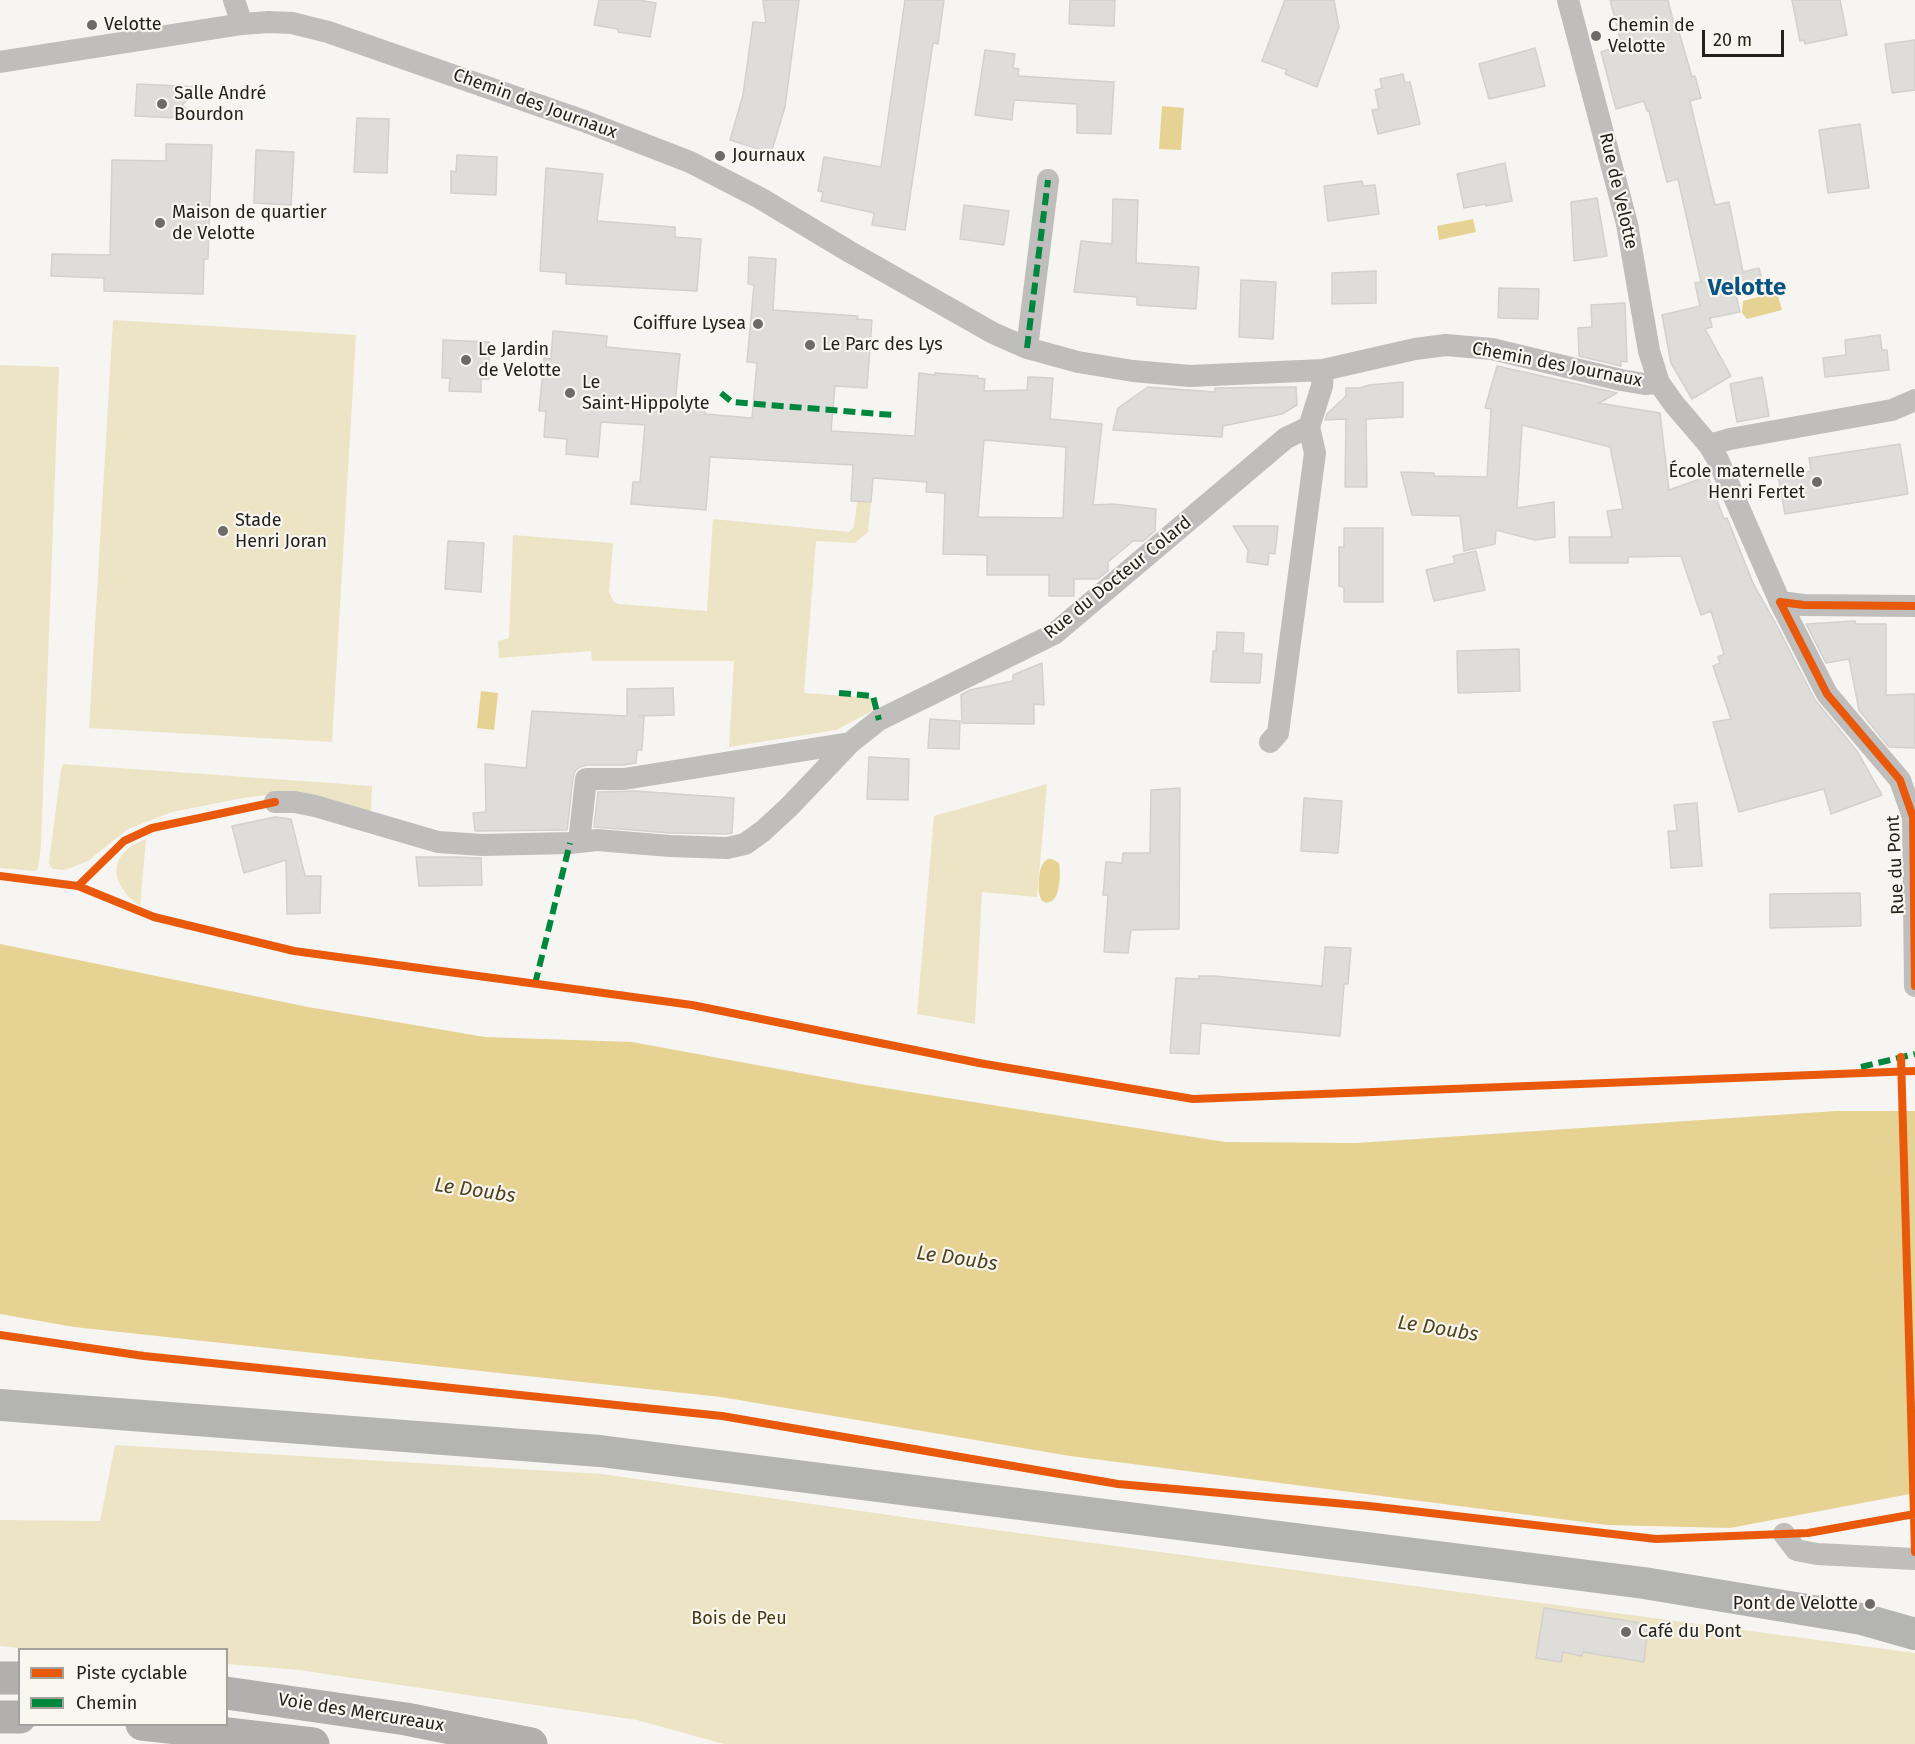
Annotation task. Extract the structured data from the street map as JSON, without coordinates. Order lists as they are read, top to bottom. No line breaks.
{"streets":{"highway":["Voie des Mercureaux"],"street":["Chemin des Journaux","Rue de Velotte","Rue du Docteur Colard","Rue du Pont"]},"crossings":[["Chemin des Journaux","Rue de Velotte"],["Chemin des Journaux","Rue du Pont"],["Rue de Velotte","Rue du Pont"]],"districts":["Velotte"],"water":["Le Doubs"],"parks":["Bois de Peu"],"places":["Velotte","Chemin de Velotte","Salle André Bourdon","Journaux","Maison de quartier de Velotte","Coiffure Lysea","Le Parc des Lys","Le Jardin de Velotte","Le Saint-Hippolyte","École maternelle Henri Fertet","Stade Henri Joran","Pont de Velotte","Café du Pont"],"legend":["Piste cyclable","Chemin"],"scale_bar":"20 m"}
